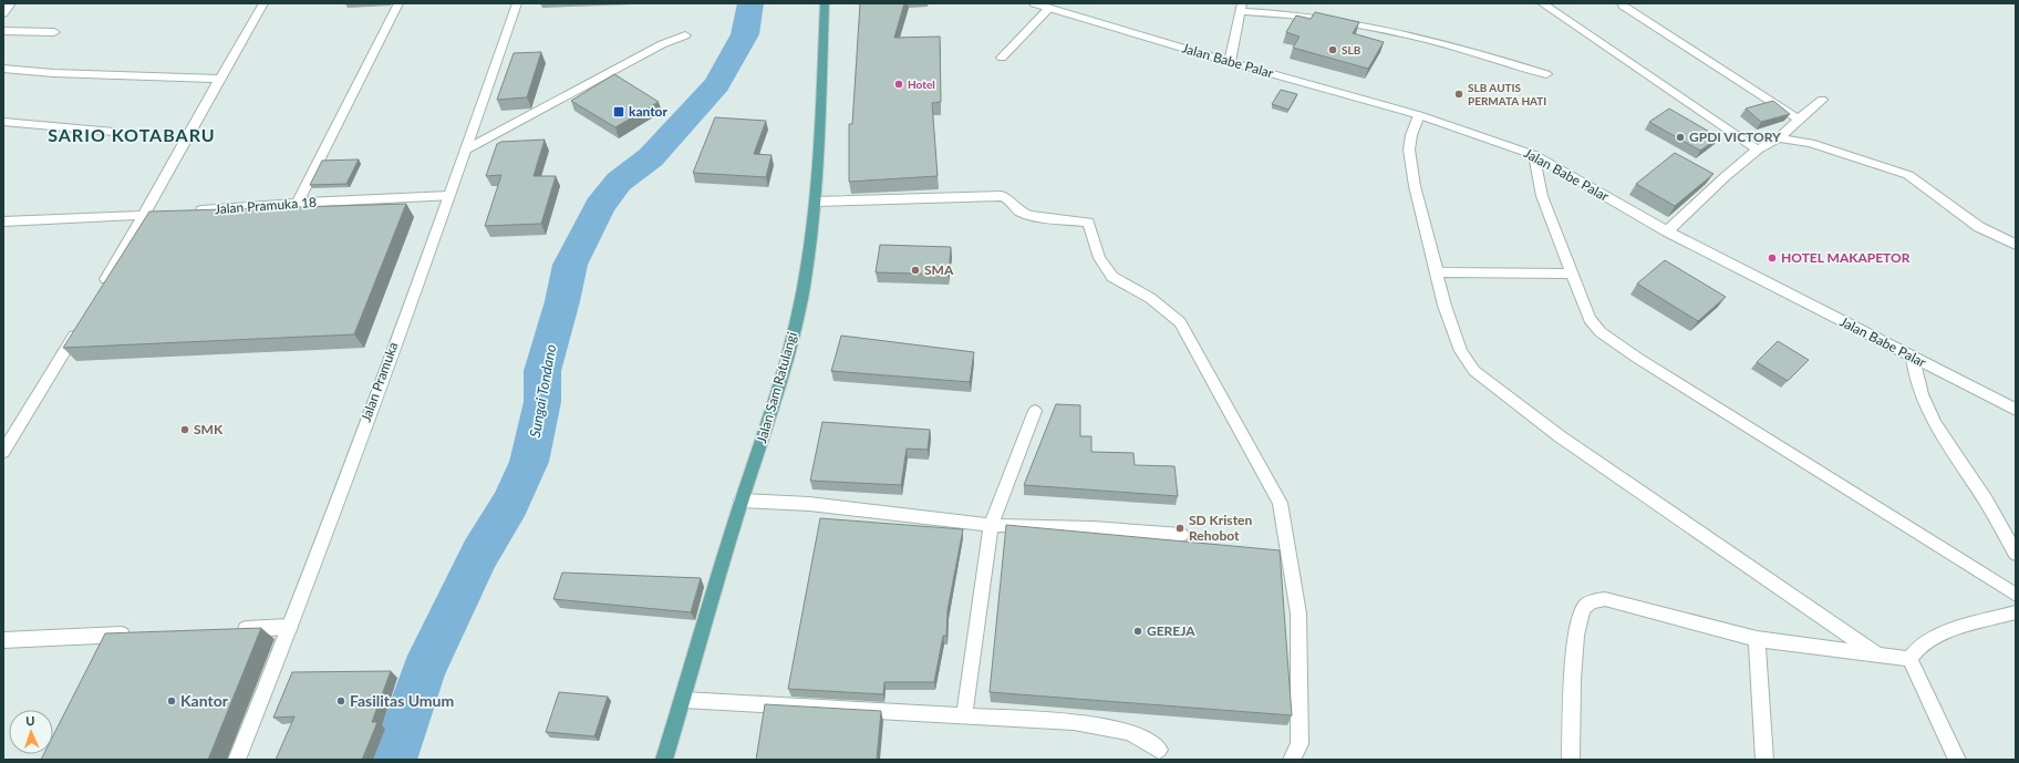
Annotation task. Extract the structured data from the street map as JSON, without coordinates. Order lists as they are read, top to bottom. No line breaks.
{"streets":{"main road":["Jalan Sam Ratulangi"],"street":["Jalan Babe Palar","Jalan Pramuka 18","Jalan Pramuka"]},"crossings":[["Jalan Pramuka 18","Jalan Pramuka"]],"districts":["SARIO KOTABARU"],"water":["Sungai Tondano"],"places":{"other":["SLB","Hotel","SLB AUTIS PERMATA HATI","GPDI VICTORY","HOTEL MAKAPETOR","SMA","SMK","SD Kristen Rehobot","GEREJA","Kantor","Fasilitas Umum"],"transit":["kantor"]},"north":"top"}
